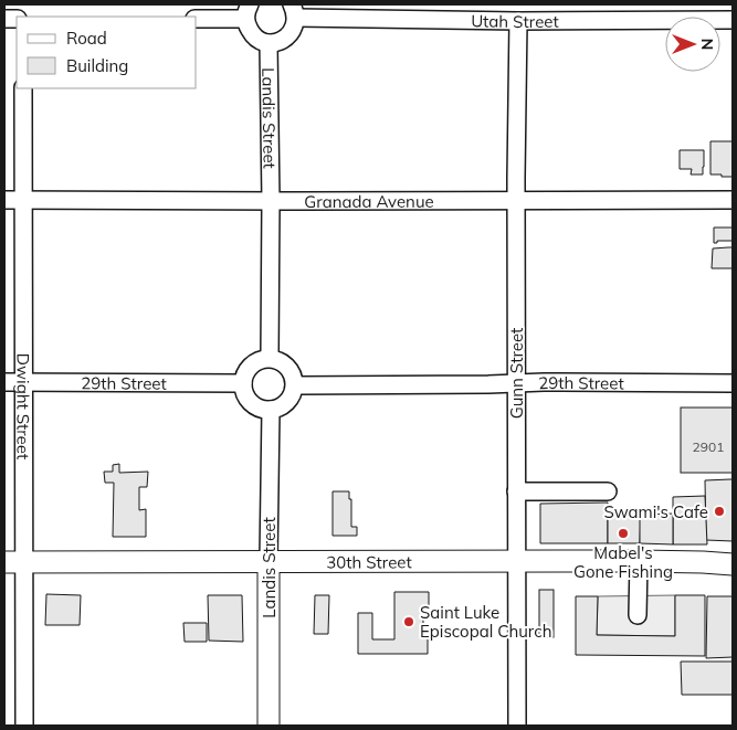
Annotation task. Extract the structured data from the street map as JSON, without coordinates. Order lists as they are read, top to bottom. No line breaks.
{"streets":{"main road":["Landis Street","30th Street"],"street":["Utah Street","Granada Avenue","Gunn Street","29th Street","Dwight Street"]},"crossings":[["Utah Street","Gunn Street"],["Landis Street","Granada Avenue"],["Landis Street","29th Street"],["Landis Street","30th Street"],["Granada Avenue","Gunn Street"],["Granada Avenue","Dwight Street"],["Gunn Street","29th Street"],["Gunn Street","30th Street"],["29th Street","Dwight Street"],["Dwight Street","30th Street"]],"places":["Swami's Cafe","Mabel's Gone Fishing","Saint Luke Episcopal Church"],"house_numbers":["2901"],"legend":["Road","Building"],"north":"right"}
